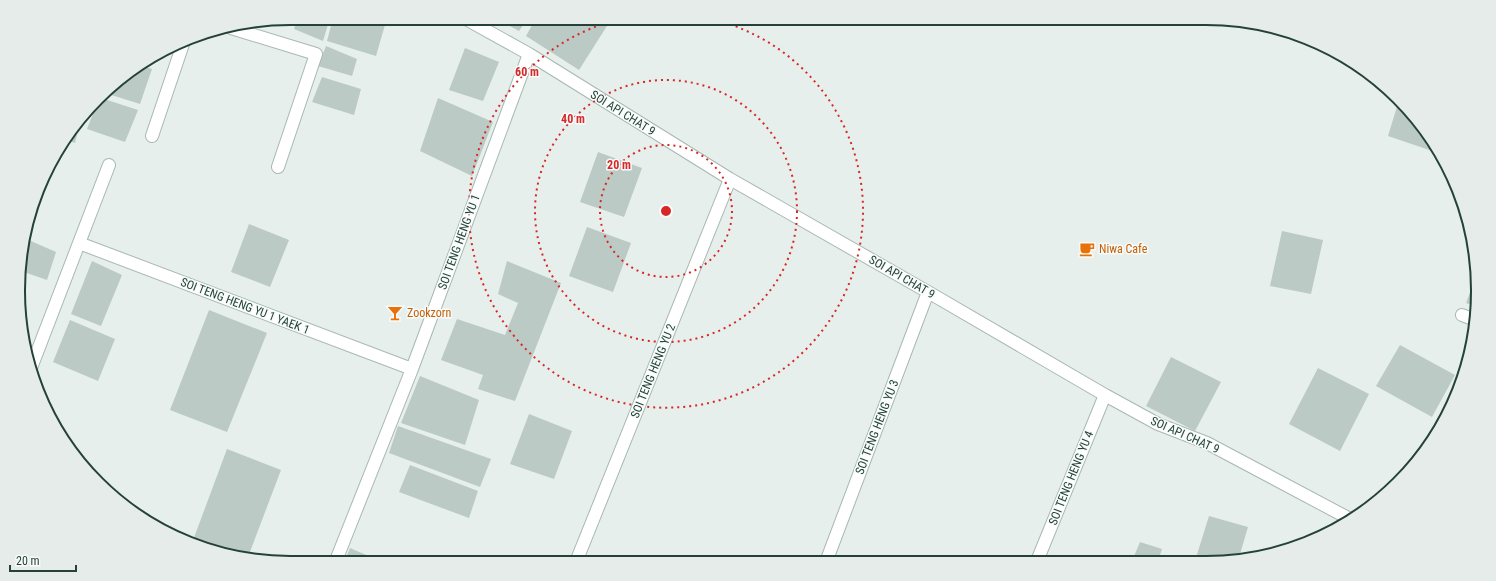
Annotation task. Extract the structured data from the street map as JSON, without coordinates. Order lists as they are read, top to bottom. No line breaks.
{"streets":{"street":["SOI API CHAT 9","SOI TENG HENG YU 1","SOI TENG HENG YU 1 YAEK 1","SOI TENG HENG YU 2","SOI TENG HENG YU 3","SOI TENG HENG YU 4"]},"crossings":[["SOI API CHAT 9","SOI TENG HENG YU 1"],["SOI API CHAT 9","SOI TENG HENG YU 2"],["SOI API CHAT 9","SOI TENG HENG YU 3"],["SOI API CHAT 9","SOI TENG HENG YU 4"],["SOI TENG HENG YU 1","SOI TENG HENG YU 1 YAEK 1"]],"places":{"cafe":["Niwa Cafe"],"bar":["Zookzorn"]},"scale_bar":"20 m","rings":["60 m","40 m","20 m"]}
